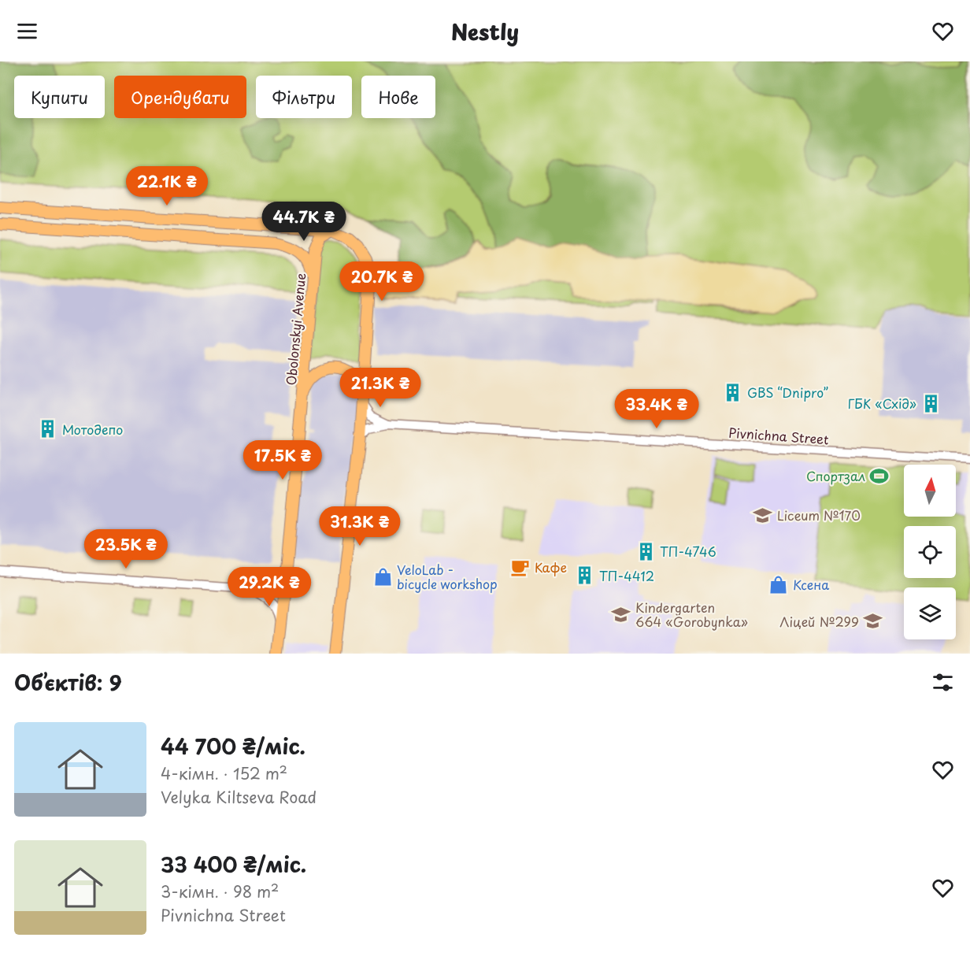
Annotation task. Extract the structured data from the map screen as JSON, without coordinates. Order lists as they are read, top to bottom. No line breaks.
{"streets":{"main road":["Obolonskyi Avenue"],"street":["Pivnichna Street"]},"places":{"building":["GBS “Dnipro”","ГБК «Схід»","Мотодепо","ТП-4746","ТП-4412"],"sports":["Спортзал"],"school or university":["Liceum №170","Kindergarten 664 «Gorobynka»","Ліцей №299"],"cafe":["Кафе"],"shop":["VeloLab - bicycle workshop","Ксена"]},"north":"top","page":{"header":"Nestly","chip":["Купити","Орендувати","Фільтри","Нове"],"price":["22.1K ₴","44.7K ₴","20.7K ₴","21.3K ₴","33.4K ₴","17.5K ₴","31.3K ₴","23.5K ₴","29.2K ₴"],"heading":"Об’єктів: 9","list":[{"name":"44 700 ₴/міс.","note":"4-кімн. · 152 m² · Velyka Kiltseva Road"},{"name":"33 400 ₴/міс.","note":"3-кімн. · 98 m² · Pivnichna Street"}]}}
